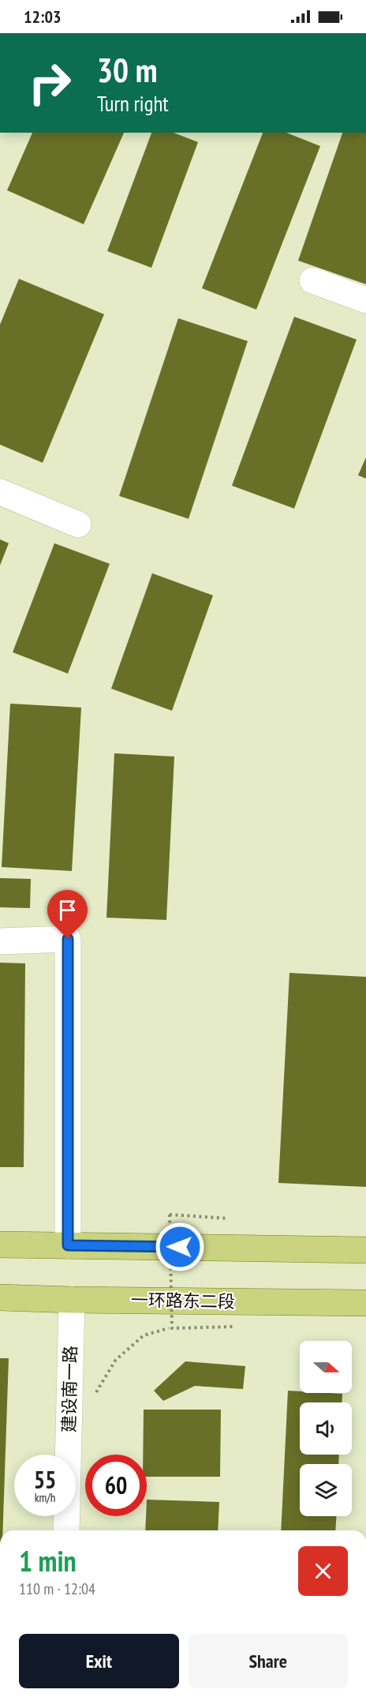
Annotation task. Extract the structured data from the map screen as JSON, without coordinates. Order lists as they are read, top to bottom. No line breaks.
{"streets":{"main road":["一环路东二段"],"street":["建设南一路"]},"crossings":[["一环路东二段","建设南一路"]],"north":"right","page":{"status":"12:03","turn":["30 m","Turn right"],"speed":"55 km/h","limit":"60","heading":["1 min","110 m · 12:04"],"buttons":["Exit","Share"]}}
